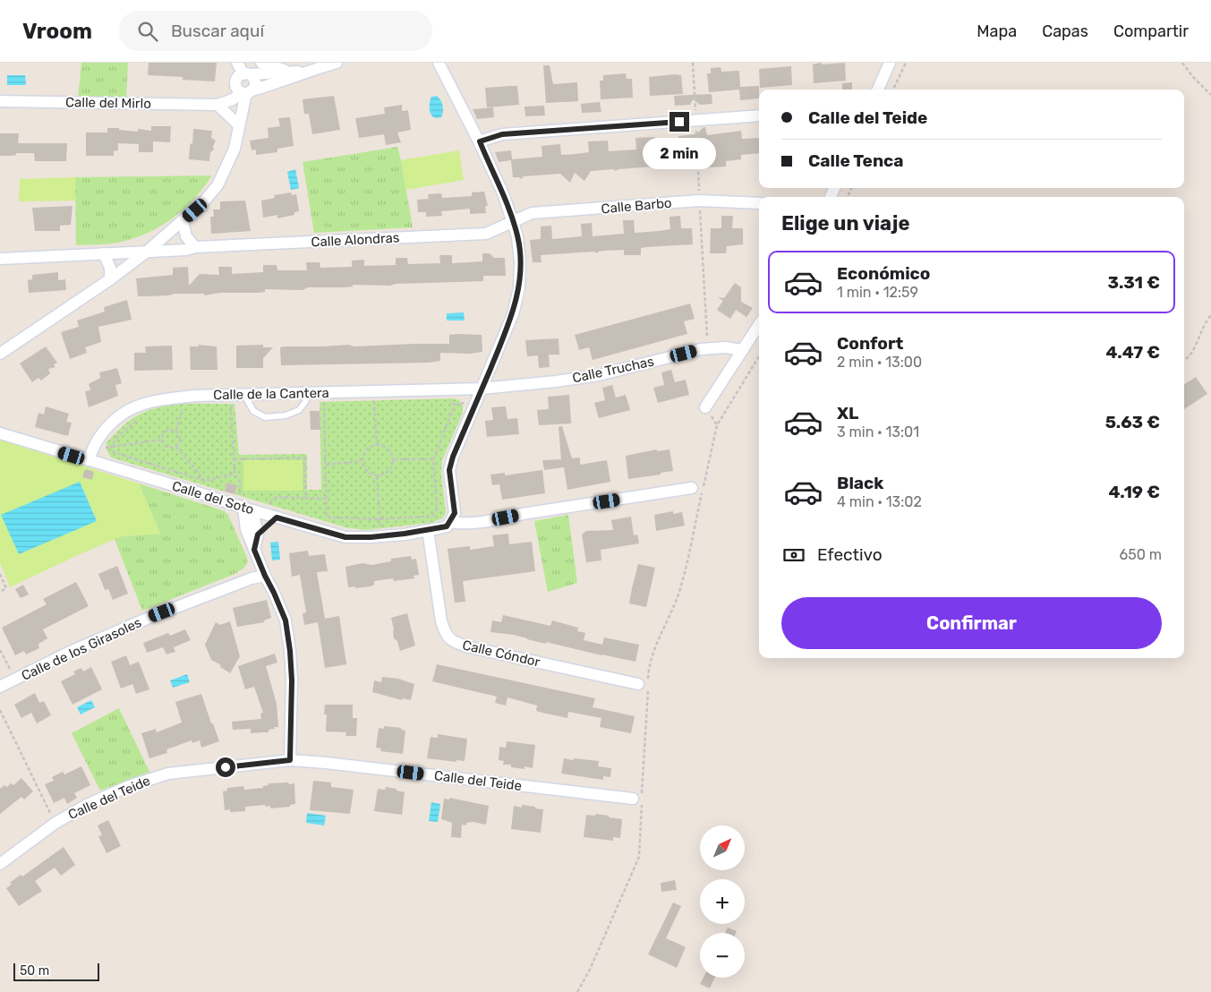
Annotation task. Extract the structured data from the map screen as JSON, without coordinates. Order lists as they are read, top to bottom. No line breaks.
{"streets":{"street":["Calle del Mirlo","Calle Barbo","Calle Alondras","Calle Truchas","Calle de la Cantera","Calle del Soto","Calle de los Girasoles","Calle Cóndor","Calle del Teide"]},"crossings":[["Calle Barbo","Calle Alondras"],["Calle Truchas","Calle de la Cantera"],["Calle de la Cantera","Calle del Soto"],["Calle del Soto","Calle Cóndor"]],"scale_bar":"50 m","north":"top right","page":{"header":"Vroom","search":"Buscar aquí","nav":["Mapa","Capas","Compartir"],"banner":["Calle del Teide","Calle Tenca"],"bubble":"2 min","heading":"Elige un viaje","list":[{"name":"Económico","note":"1 min · 12:59","value":"3.31 €"},{"name":"Confort","note":"2 min · 13:00","value":"4.47 €"},{"name":"XL","note":"3 min · 13:01","value":"5.63 €"},{"name":"Black","note":"4 min · 13:02","value":"4.19 €"}],"pay":["Efectivo","650 m"],"buttons":"Confirmar","map_buttons":["+","−"],"scale":"50 m"}}
